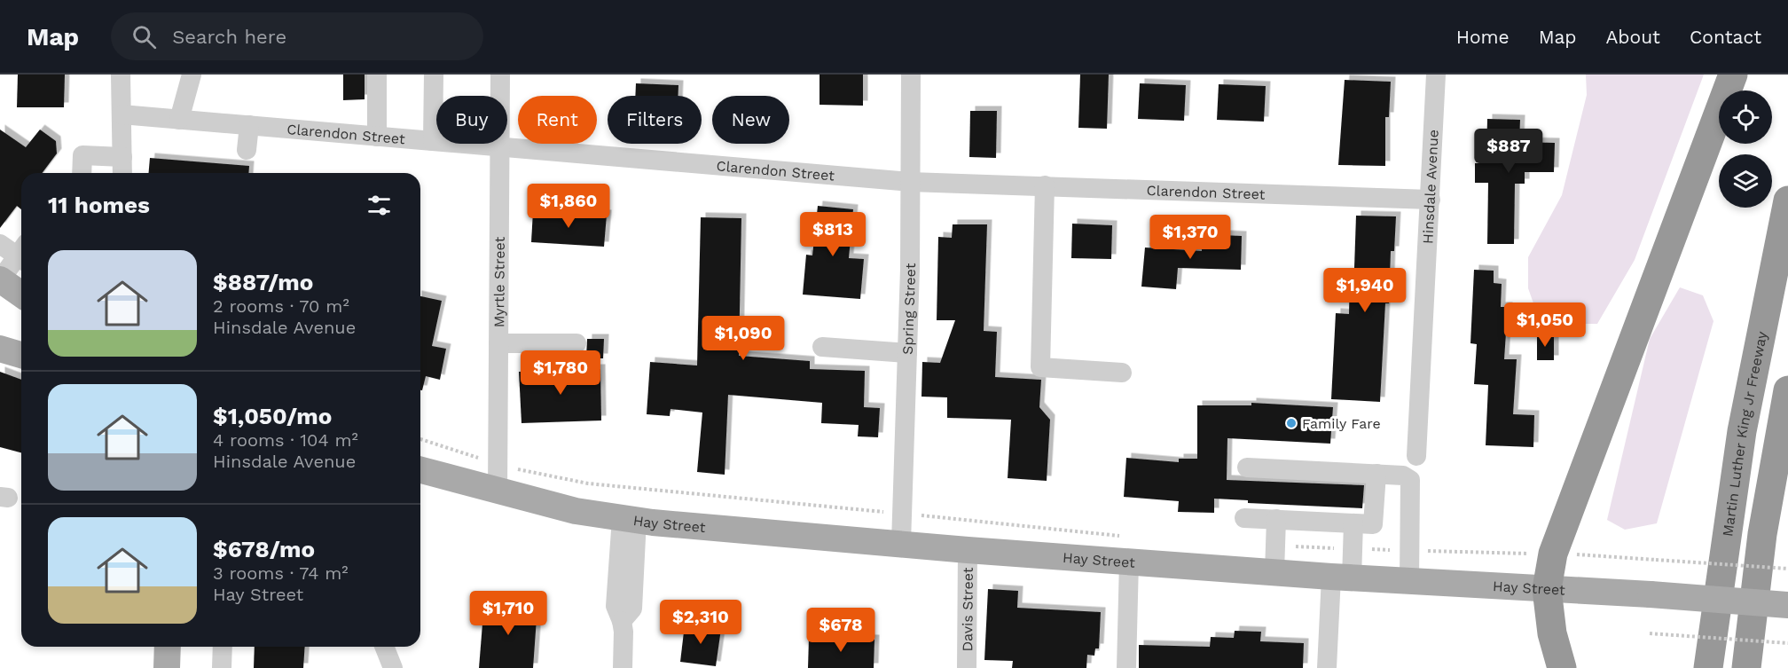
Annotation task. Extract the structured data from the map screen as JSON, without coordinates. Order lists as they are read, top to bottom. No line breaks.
{"streets":{"highway":["Martin Luther King Jr Freeway"],"main road":["Hay Street"],"street":["Clarendon Street","Hinsdale Avenue","Myrtle Street","Spring Street","Davis Street"]},"crossings":[["Clarendon Street","Hinsdale Avenue"],["Clarendon Street","Myrtle Street"],["Clarendon Street","Spring Street"],["Myrtle Street","Hay Street"],["Spring Street","Hay Street"],["Hay Street","Davis Street"]],"places":["Family Fare"],"page":{"header":"Map","search":"Search here","nav":["Home","Map","About","Contact"],"chip":["Buy","Rent","Filters","New"],"price":["$887","$1,860","$813","$1,370","$1,940","$1,050","$1,090","$1,780","$1,710","$2,310","$678"],"heading":"11 homes","list":[{"name":"$887/mo","note":"2 rooms · 70 m² · Hinsdale Avenue"},{"name":"$1,050/mo","note":"4 rooms · 104 m² · Hinsdale Avenue"},{"name":"$678/mo","note":"3 rooms · 74 m² · Hay Street"}]}}
